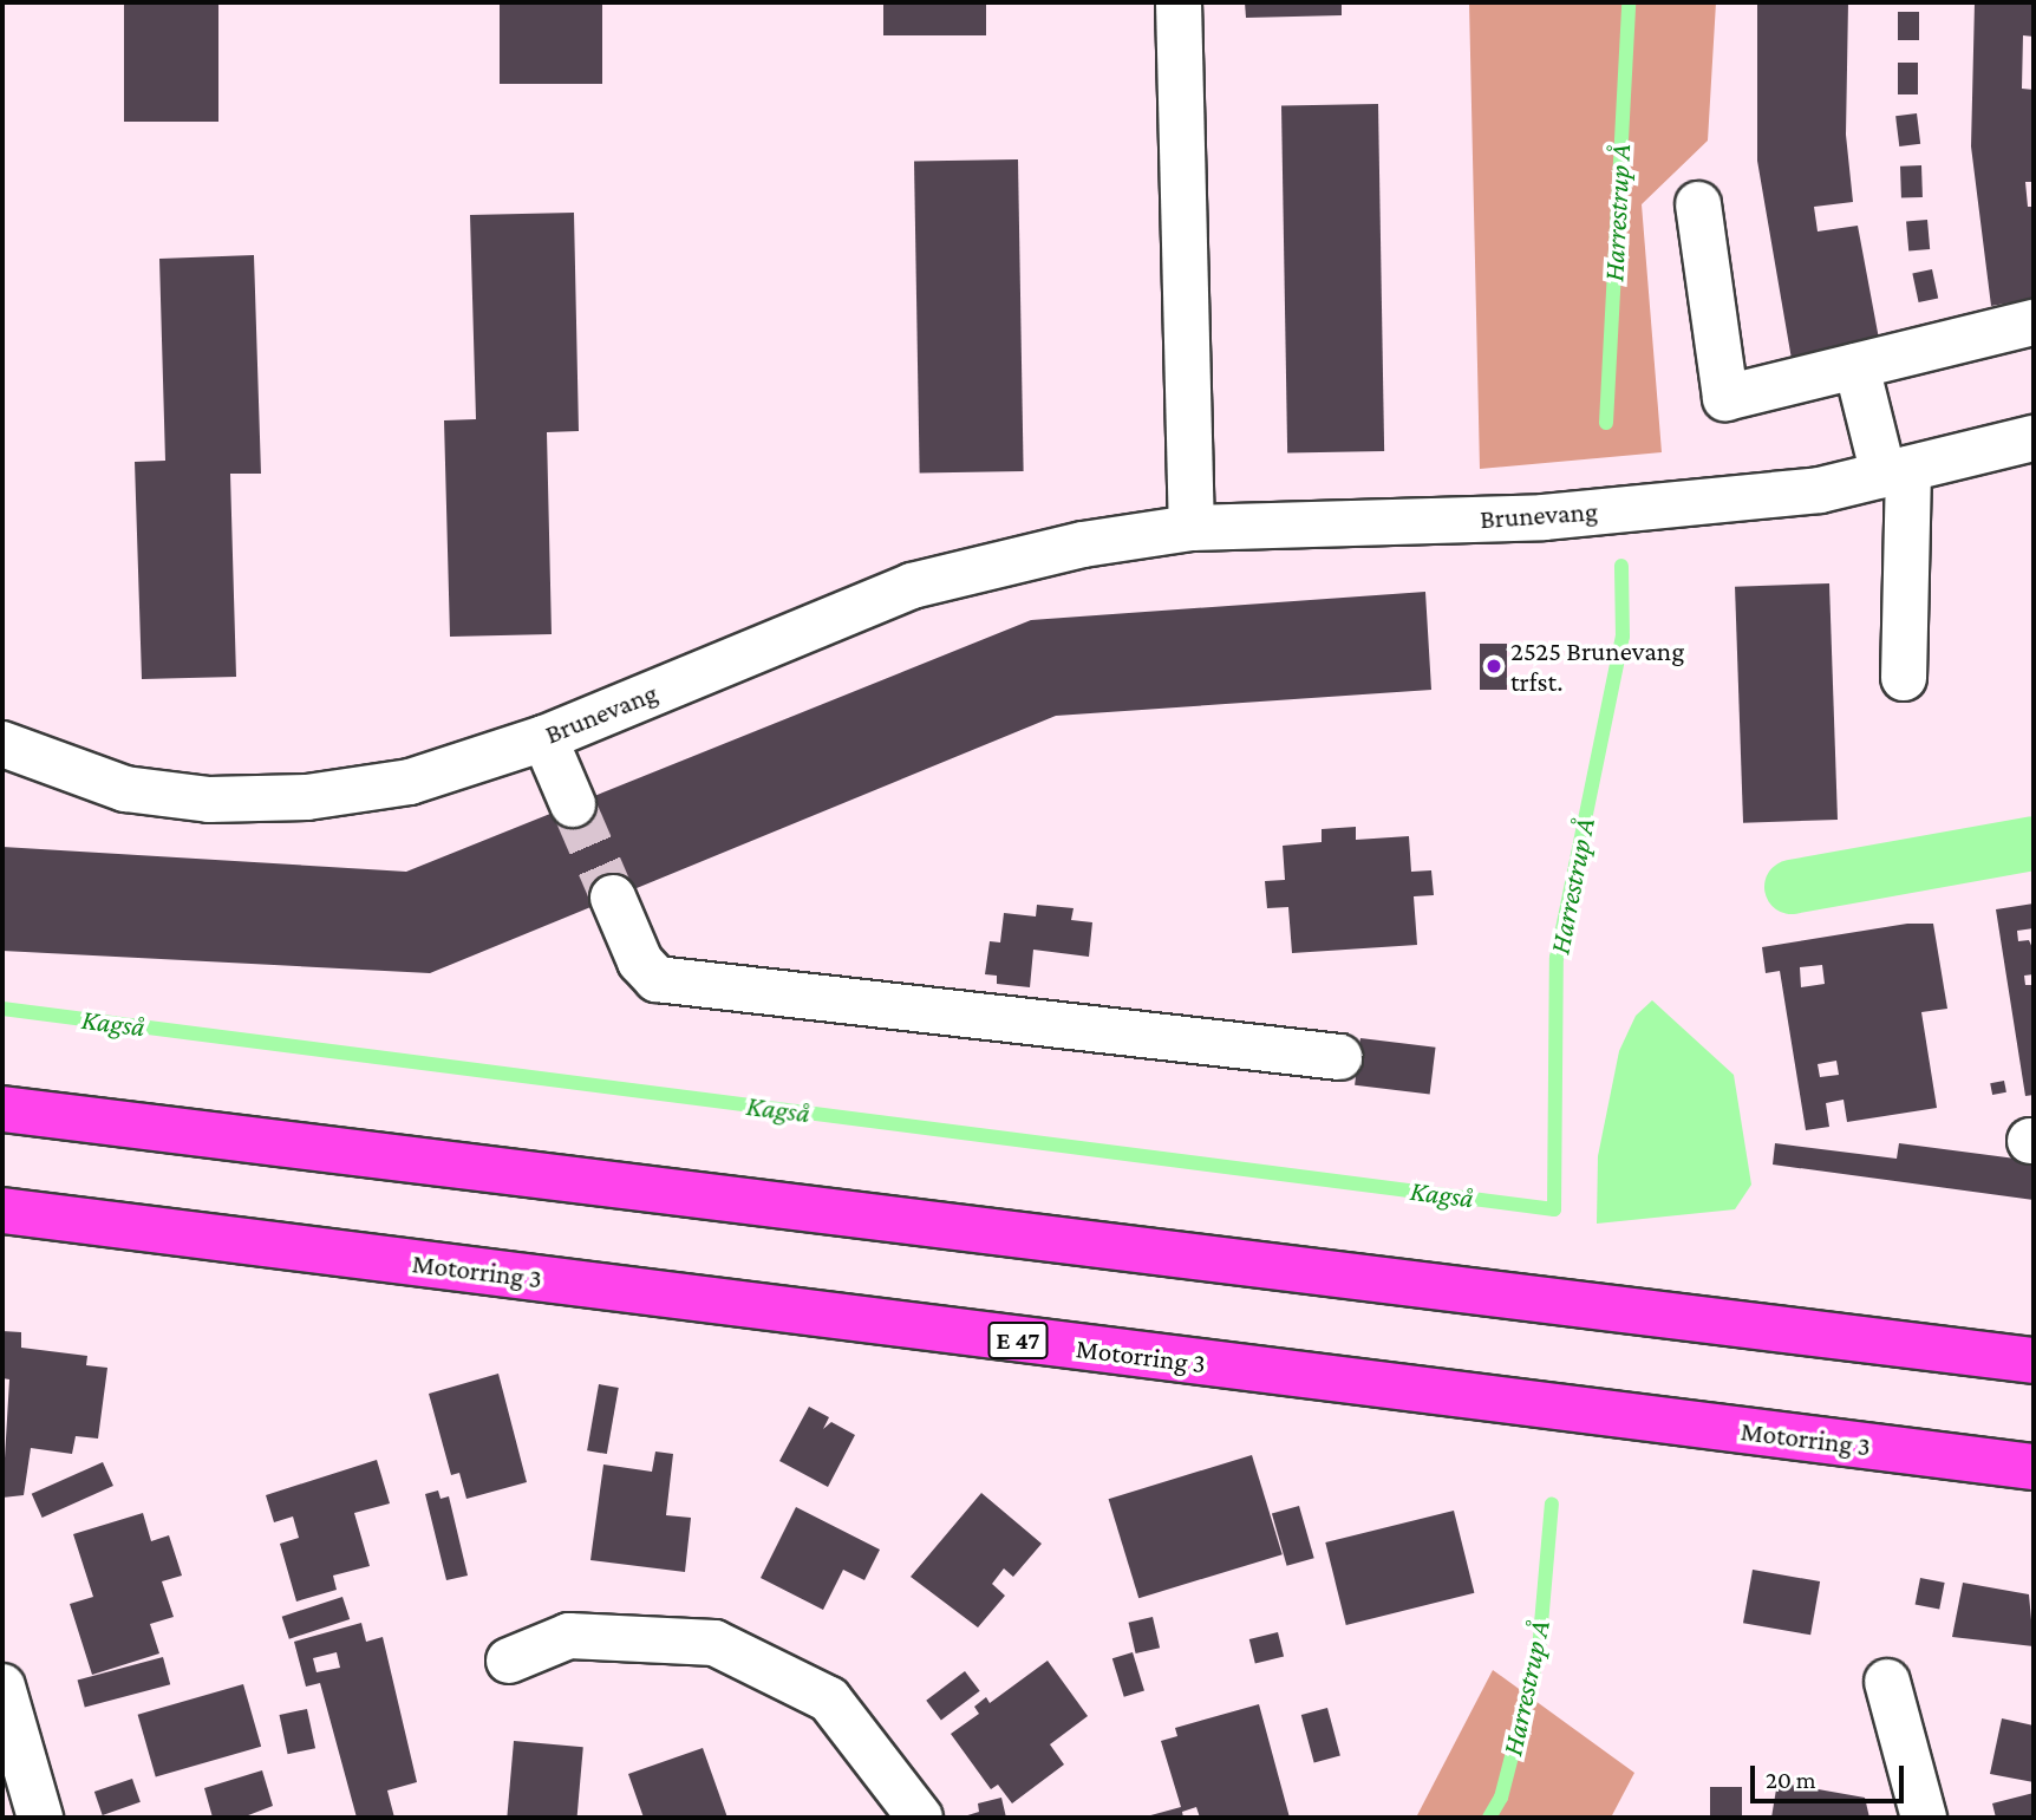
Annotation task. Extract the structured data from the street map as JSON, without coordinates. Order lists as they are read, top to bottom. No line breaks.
{"streets":{"highway":["Motorring 3","E 47"],"street":["Brunevang"]},"water":["Harrestrup Å","Kagså"],"places":["2525 Brunevang trfst."],"scale_bar":"20 m"}
